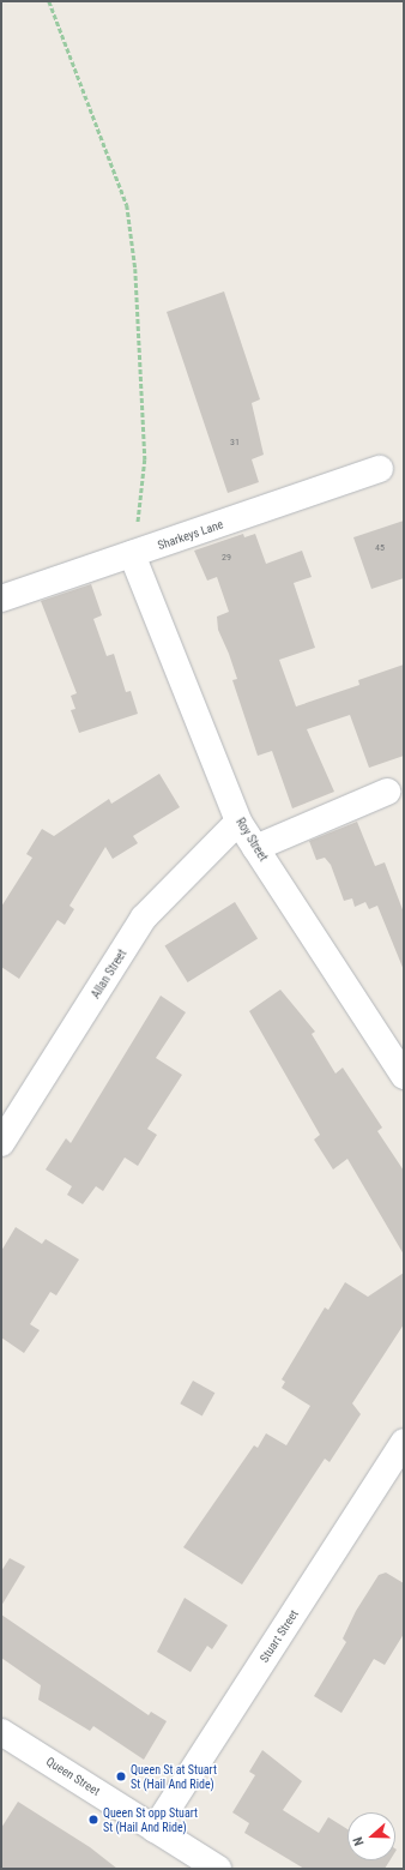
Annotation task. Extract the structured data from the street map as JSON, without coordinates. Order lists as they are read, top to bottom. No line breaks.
{"streets":{"street":["Sharkeys Lane","Roy Street","Allan Street","Stuart Street","Queen Street"]},"crossings":[["Sharkeys Lane","Roy Street"],["Roy Street","Allan Street"],["Stuart Street","Queen Street"]],"places":["Queen St at Stuart St (Hail And Ride)","Queen St opp Stuart St (Hail And Ride)"],"house_numbers":["31","45","29"],"north":"left"}
